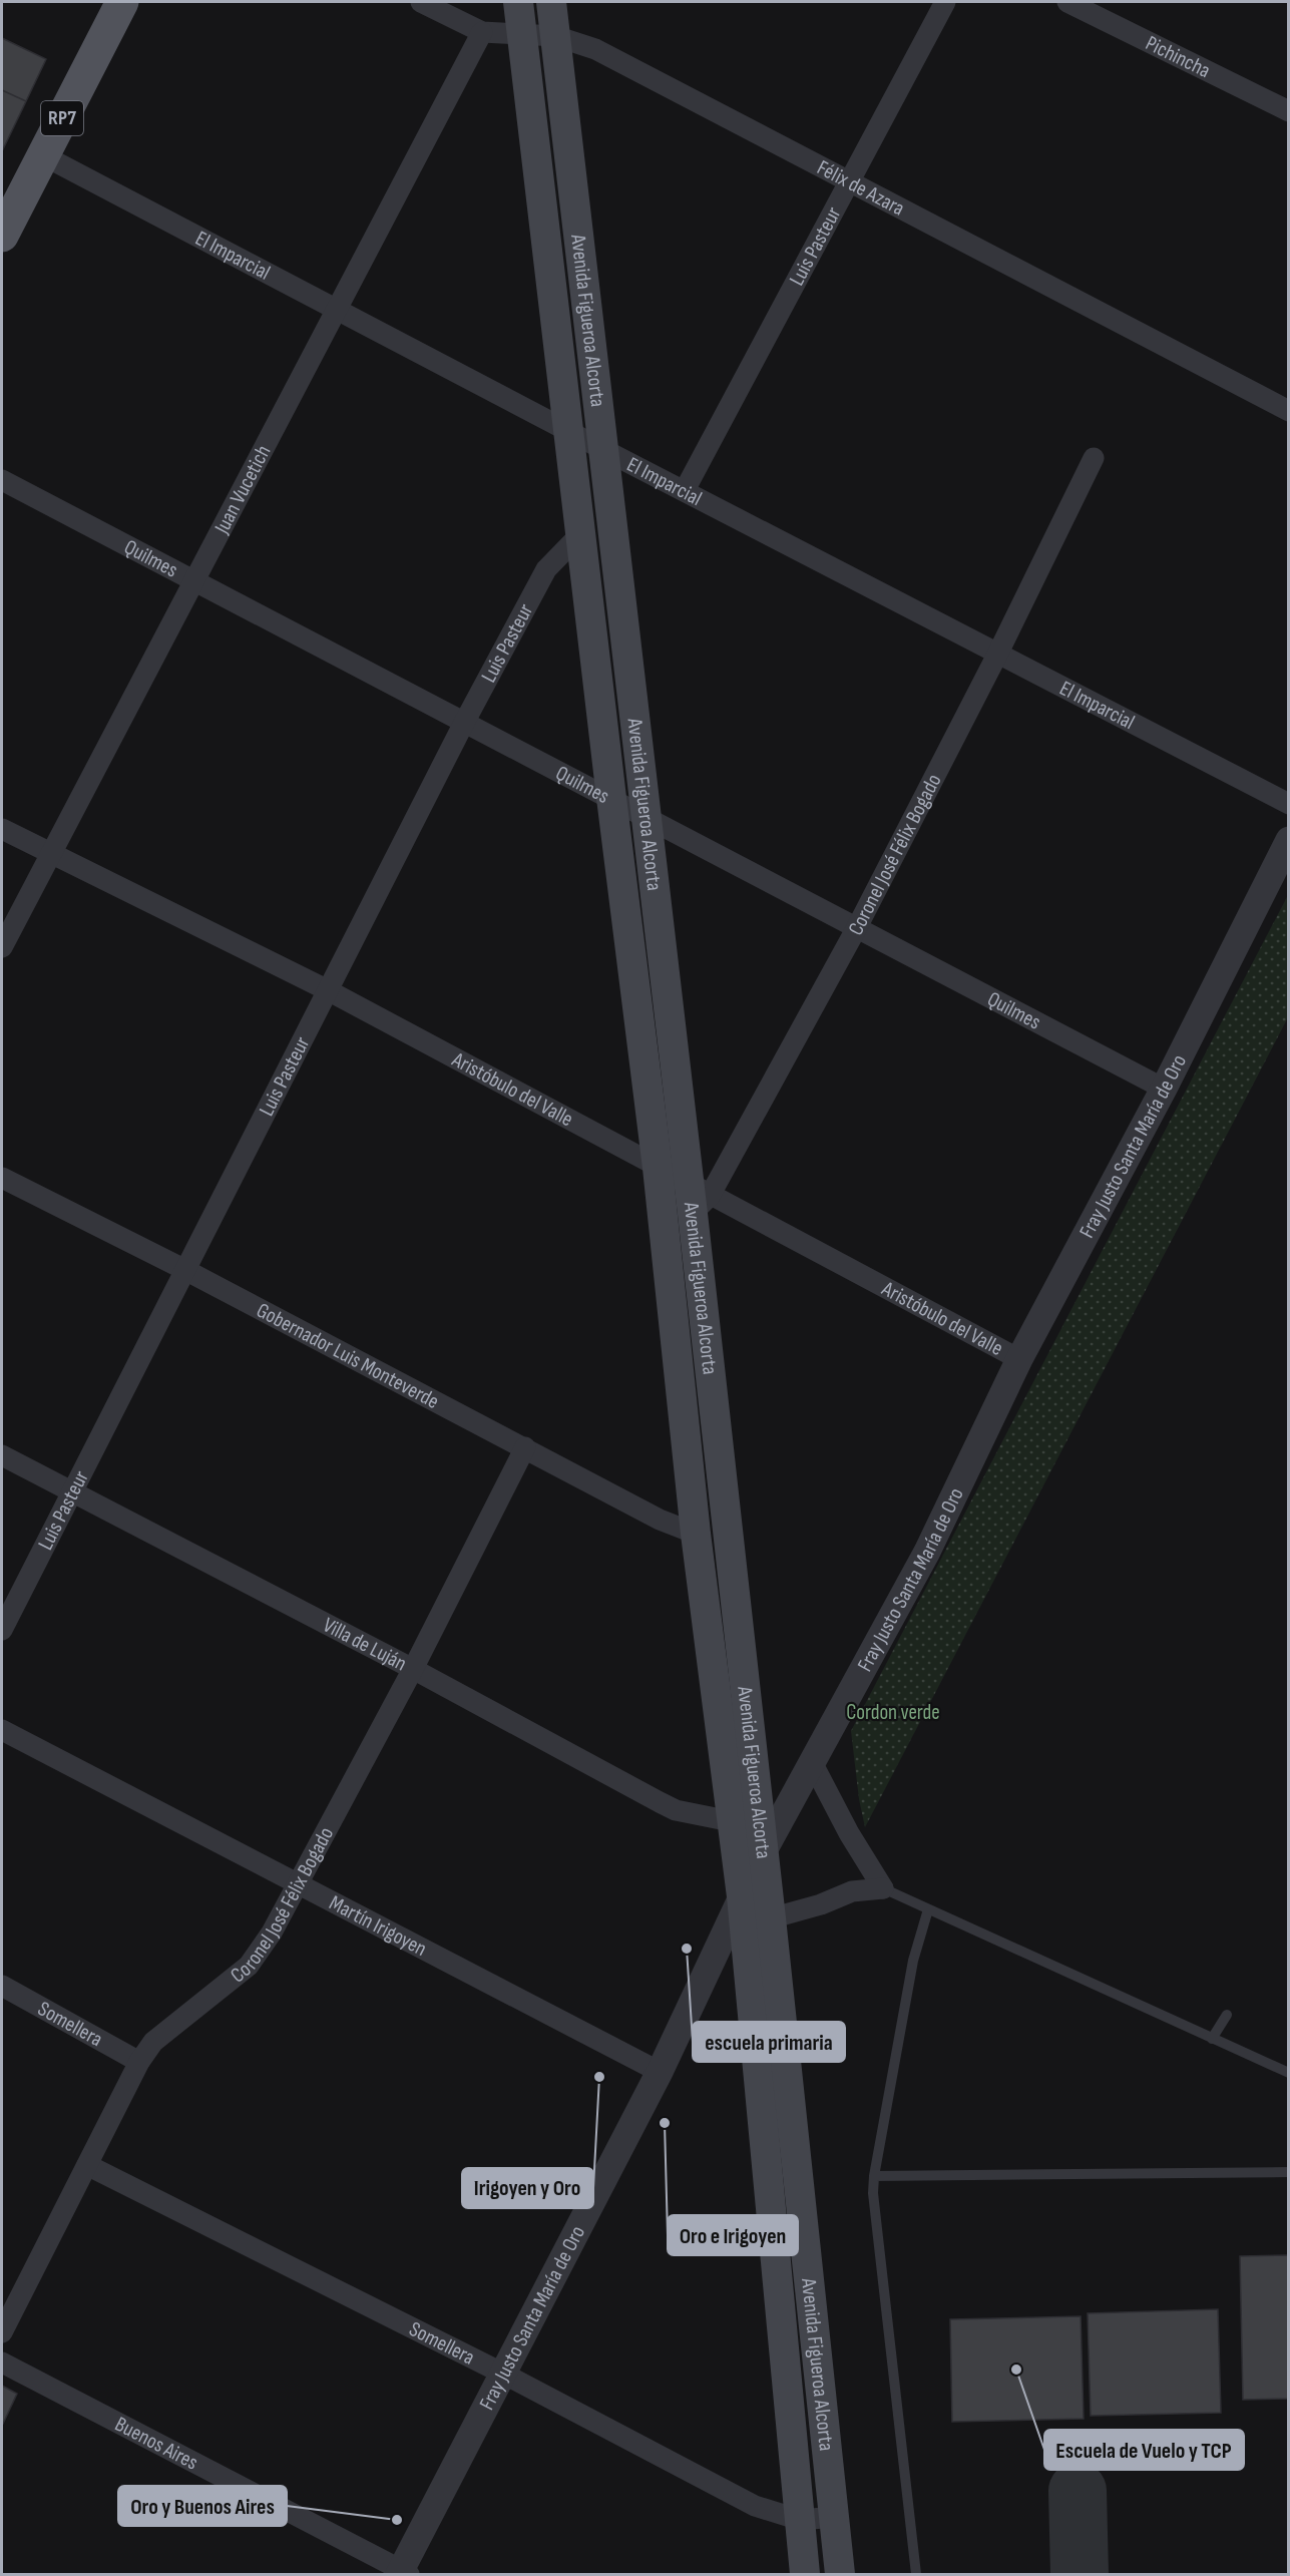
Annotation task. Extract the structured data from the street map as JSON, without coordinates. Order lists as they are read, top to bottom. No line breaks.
{"streets":{"main road":["RP7","Avenida Figueroa Alcorta"],"street":["Pichincha","Félix de Azara","Luis Pasteur","El Imparcial","Juan Vucetich","Quilmes","Coronel José Félix Bogado","Aristóbulo del Valle","Fray Justo Santa María de Oro","Gobernador Luis Monteverde","Villa de Luján","Martín Irigoyen","Somellera","Buenos Aires"]},"crossings":[["RP7","El Imparcial"],["Félix de Azara","Luis Pasteur"],["Félix de Azara","Avenida Figueroa Alcorta"],["Félix de Azara","Juan Vucetich"],["Luis Pasteur","El Imparcial"],["Luis Pasteur","Avenida Figueroa Alcorta"],["Luis Pasteur","Quilmes"],["Luis Pasteur","Aristóbulo del Valle"],["Luis Pasteur","Gobernador Luis Monteverde"],["Luis Pasteur","Villa de Luján"],["El Imparcial","Avenida Figueroa Alcorta"],["El Imparcial","Juan Vucetich"],["El Imparcial","Coronel José Félix Bogado"],["Avenida Figueroa Alcorta","Quilmes"],["Avenida Figueroa Alcorta","Coronel José Félix Bogado"],["Avenida Figueroa Alcorta","Aristóbulo del Valle"],["Avenida Figueroa Alcorta","Fray Justo Santa María de Oro"],["Avenida Figueroa Alcorta","Gobernador Luis Monteverde"],["Avenida Figueroa Alcorta","Villa de Luján"],["Avenida Figueroa Alcorta","Somellera"],["Juan Vucetich","Quilmes"],["Juan Vucetich","Aristóbulo del Valle"],["Quilmes","Coronel José Félix Bogado"],["Quilmes","Fray Justo Santa María de Oro"],["Coronel José Félix Bogado","Aristóbulo del Valle"],["Coronel José Félix Bogado","Gobernador Luis Monteverde"],["Coronel José Félix Bogado","Villa de Luján"],["Coronel José Félix Bogado","Martín Irigoyen"],["Coronel José Félix Bogado","Somellera"],["Aristóbulo del Valle","Fray Justo Santa María de Oro"],["Fray Justo Santa María de Oro","Martín Irigoyen"],["Fray Justo Santa María de Oro","Somellera"],["Fray Justo Santa María de Oro","Buenos Aires"]],"parks":["Cordon verde"],"places":["escuela primaria","Irigoyen y Oro","Oro e Irigoyen","Escuela de Vuelo y TCP","Oro y Buenos Aires"]}
